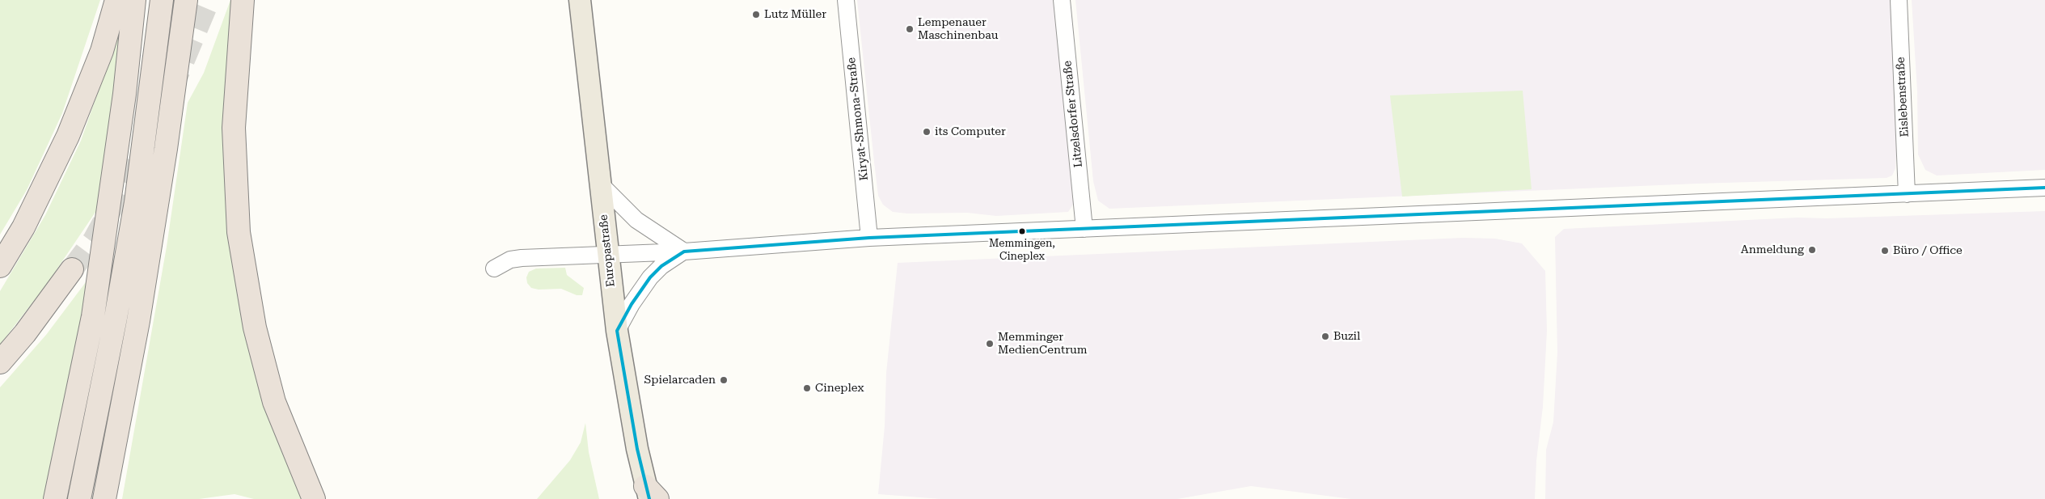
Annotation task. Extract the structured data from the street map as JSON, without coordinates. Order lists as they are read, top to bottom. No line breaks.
{"streets":{"main road":["Europastraße"],"street":["Eislebenstraße","Litzelsdorfer Straße","Kiryat-Shmona-Straße"]},"places":["Lutz Müller","Lempenauer Maschinenbau","its Computer","Memmingen, Cineplex","Anmeldung","Büro / Office","Buzil","Memminger MedienCentrum","Spielarcaden","Cineplex"]}
